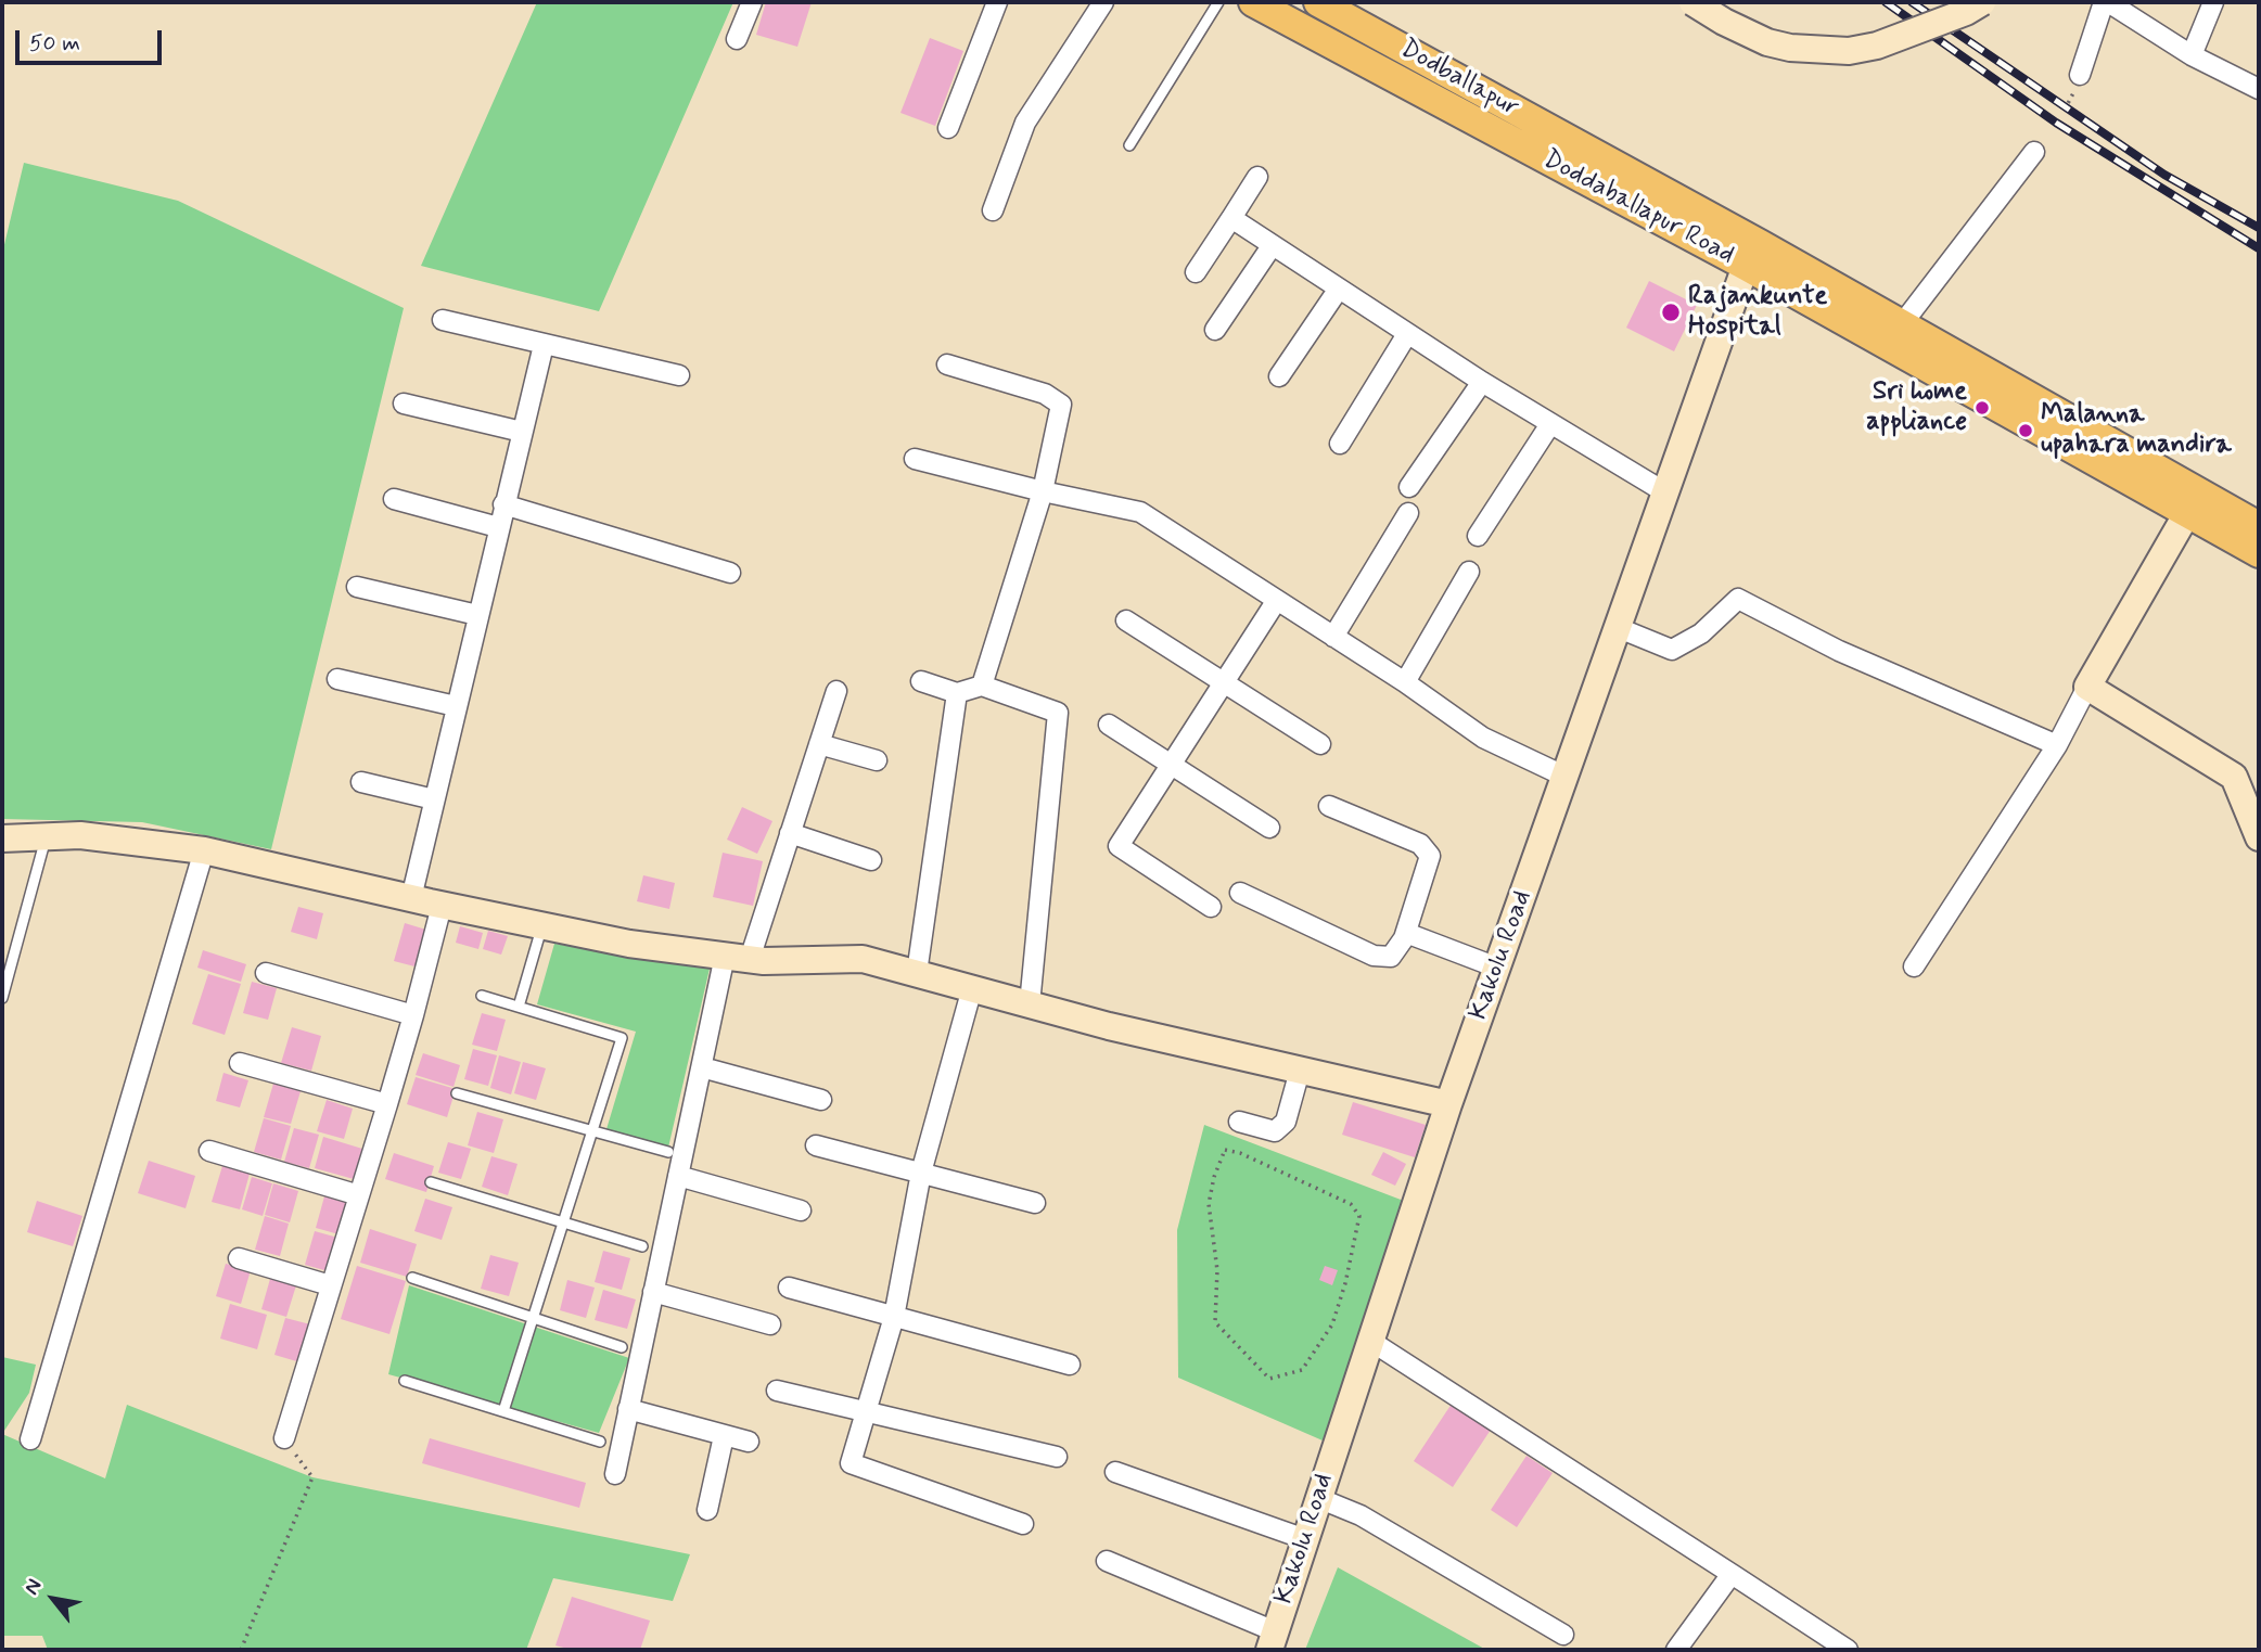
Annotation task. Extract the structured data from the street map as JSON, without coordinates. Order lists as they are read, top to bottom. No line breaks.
{"streets":{"main road":["Dodballapur","Doddaballapur Road","Kakolu Road"]},"crossings":[["Dodballapur","Doddaballapur Road"],["Dodballapur","Kakolu Road"],["Doddaballapur Road","Kakolu Road"]],"places":["Rajankunte Hospital","Sri home appliance","Malanna upahara mandira"],"scale_bar":"50 m","north":"top left"}
